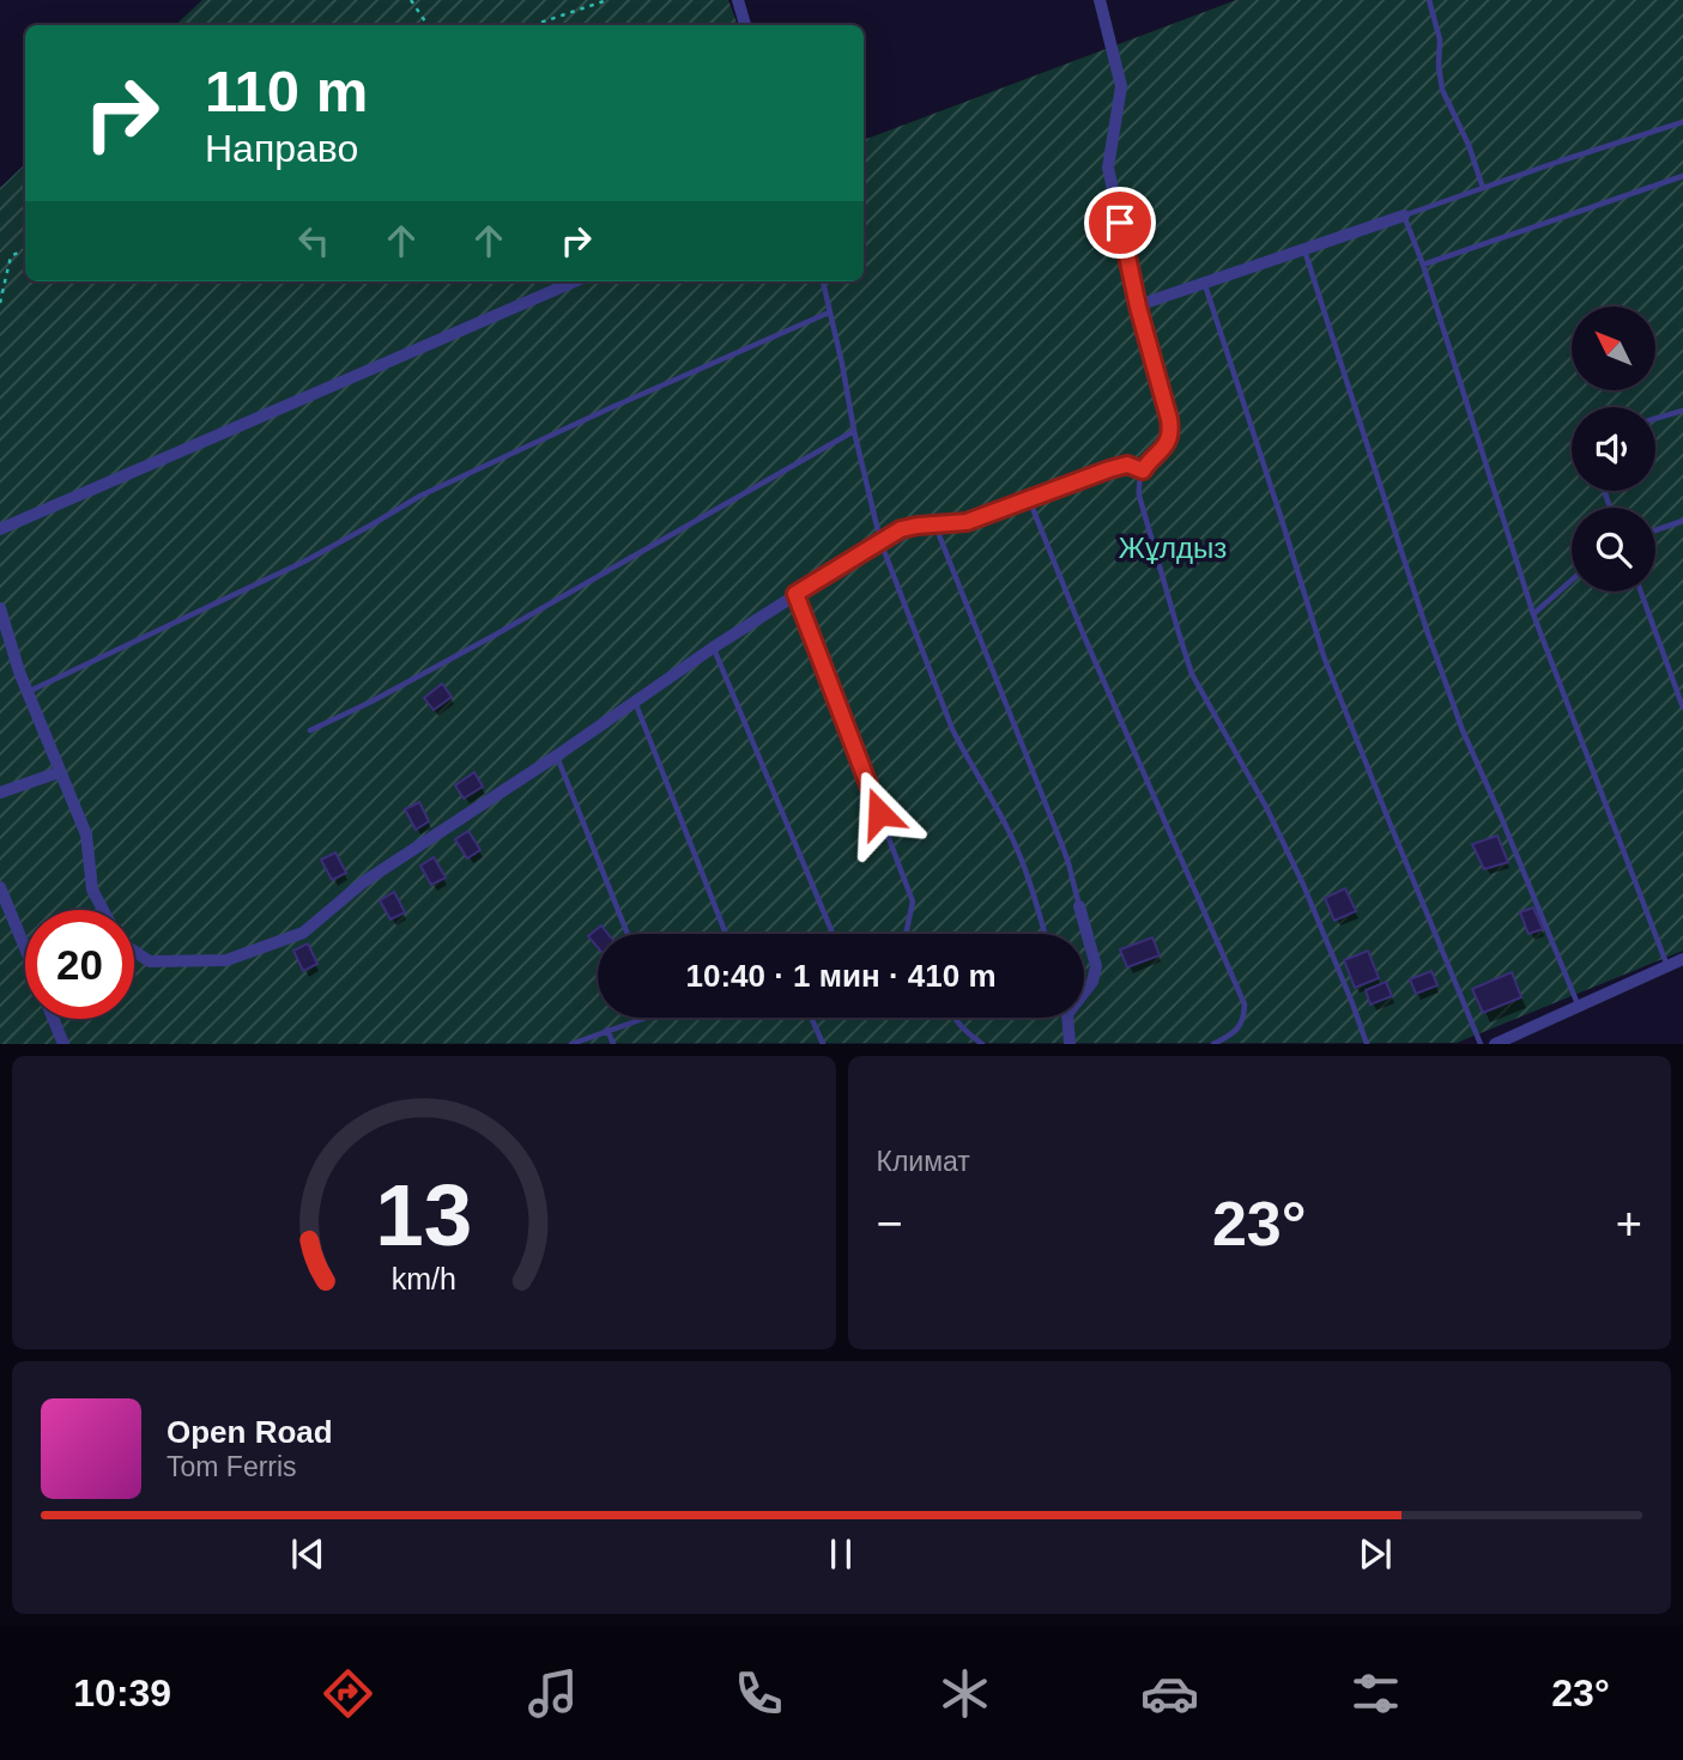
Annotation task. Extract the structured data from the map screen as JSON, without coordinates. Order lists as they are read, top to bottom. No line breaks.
{"parks":["Жұлдыз"],"north":"top left","page":{"turn":["110 m","Направо"],"limit":"20","trip":"10:40 · 1 мин · 410 m","tile":"Климат","heat":["−","23°","+"],"song":["Open Road","Tom Ferris"],"tabs":["10:39","23°"],"gauge":["13","km/h"]}}
